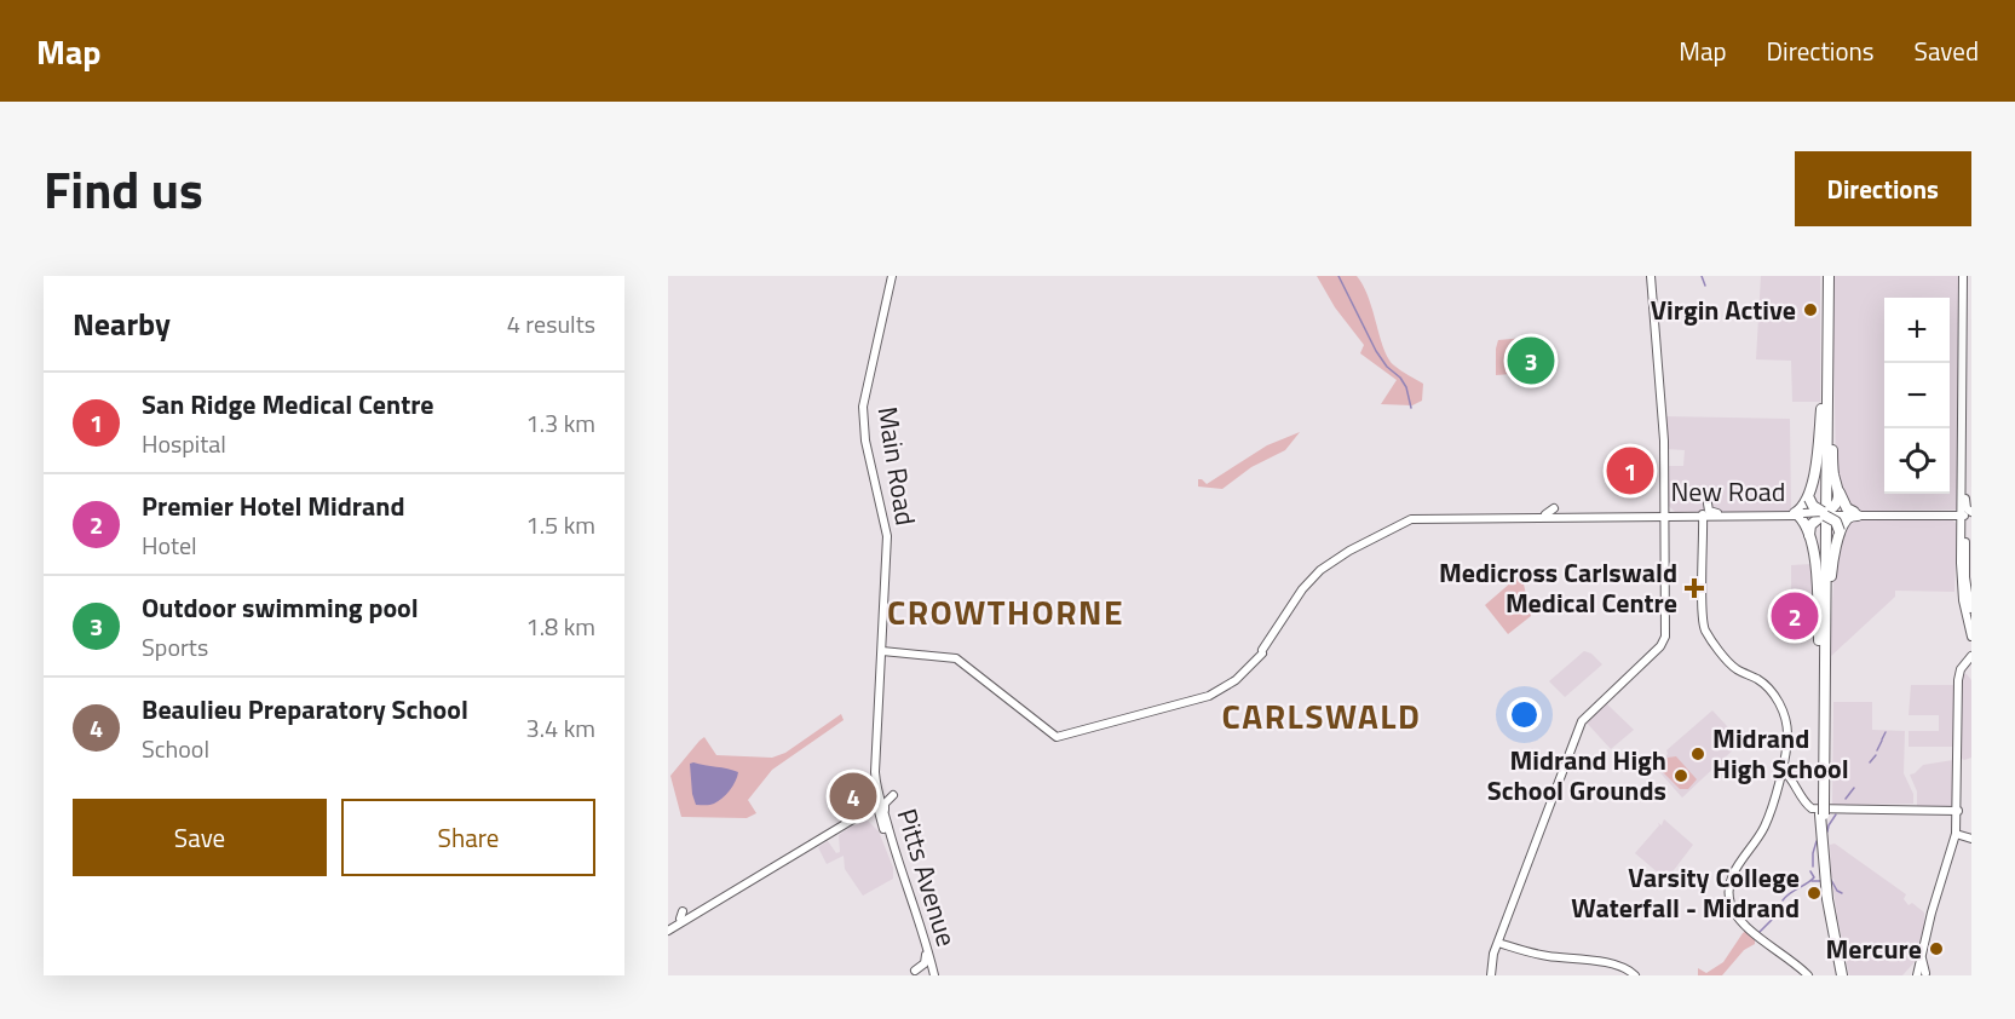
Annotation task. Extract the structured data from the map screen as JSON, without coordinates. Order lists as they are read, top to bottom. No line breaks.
{"streets":{"main road":["Main Road","New Road","Pitts Avenue"]},"crossings":[["Main Road","Pitts Avenue"]],"districts":["CROWTHORNE","CARLSWALD"],"places":{"other":["Virgin Active","Midrand High School","Midrand High School Grounds","Varsity College Waterfall - Midrand","Mercure"],"health":["Medicross Carlswald Medical Centre"]},"page":{"header":"Map","nav":["Map","Directions","Saved"],"title":"Find us","buttons":["Directions",["Save","Share"]],"heading":["Nearby","4 results"],"map_buttons":["+","−"],"pins":["3","1","2","4"],"list":[{"mark":"1","name":"San Ridge Medical Centre","note":"Hospital","value":"1.3 km"},{"mark":"2","name":"Premier Hotel Midrand","note":"Hotel","value":"1.5 km"},{"mark":"3","name":"Outdoor swimming pool","note":"Sports","value":"1.8 km"},{"mark":"4","name":"Beaulieu Preparatory School","note":"School","value":"3.4 km"}]}}
